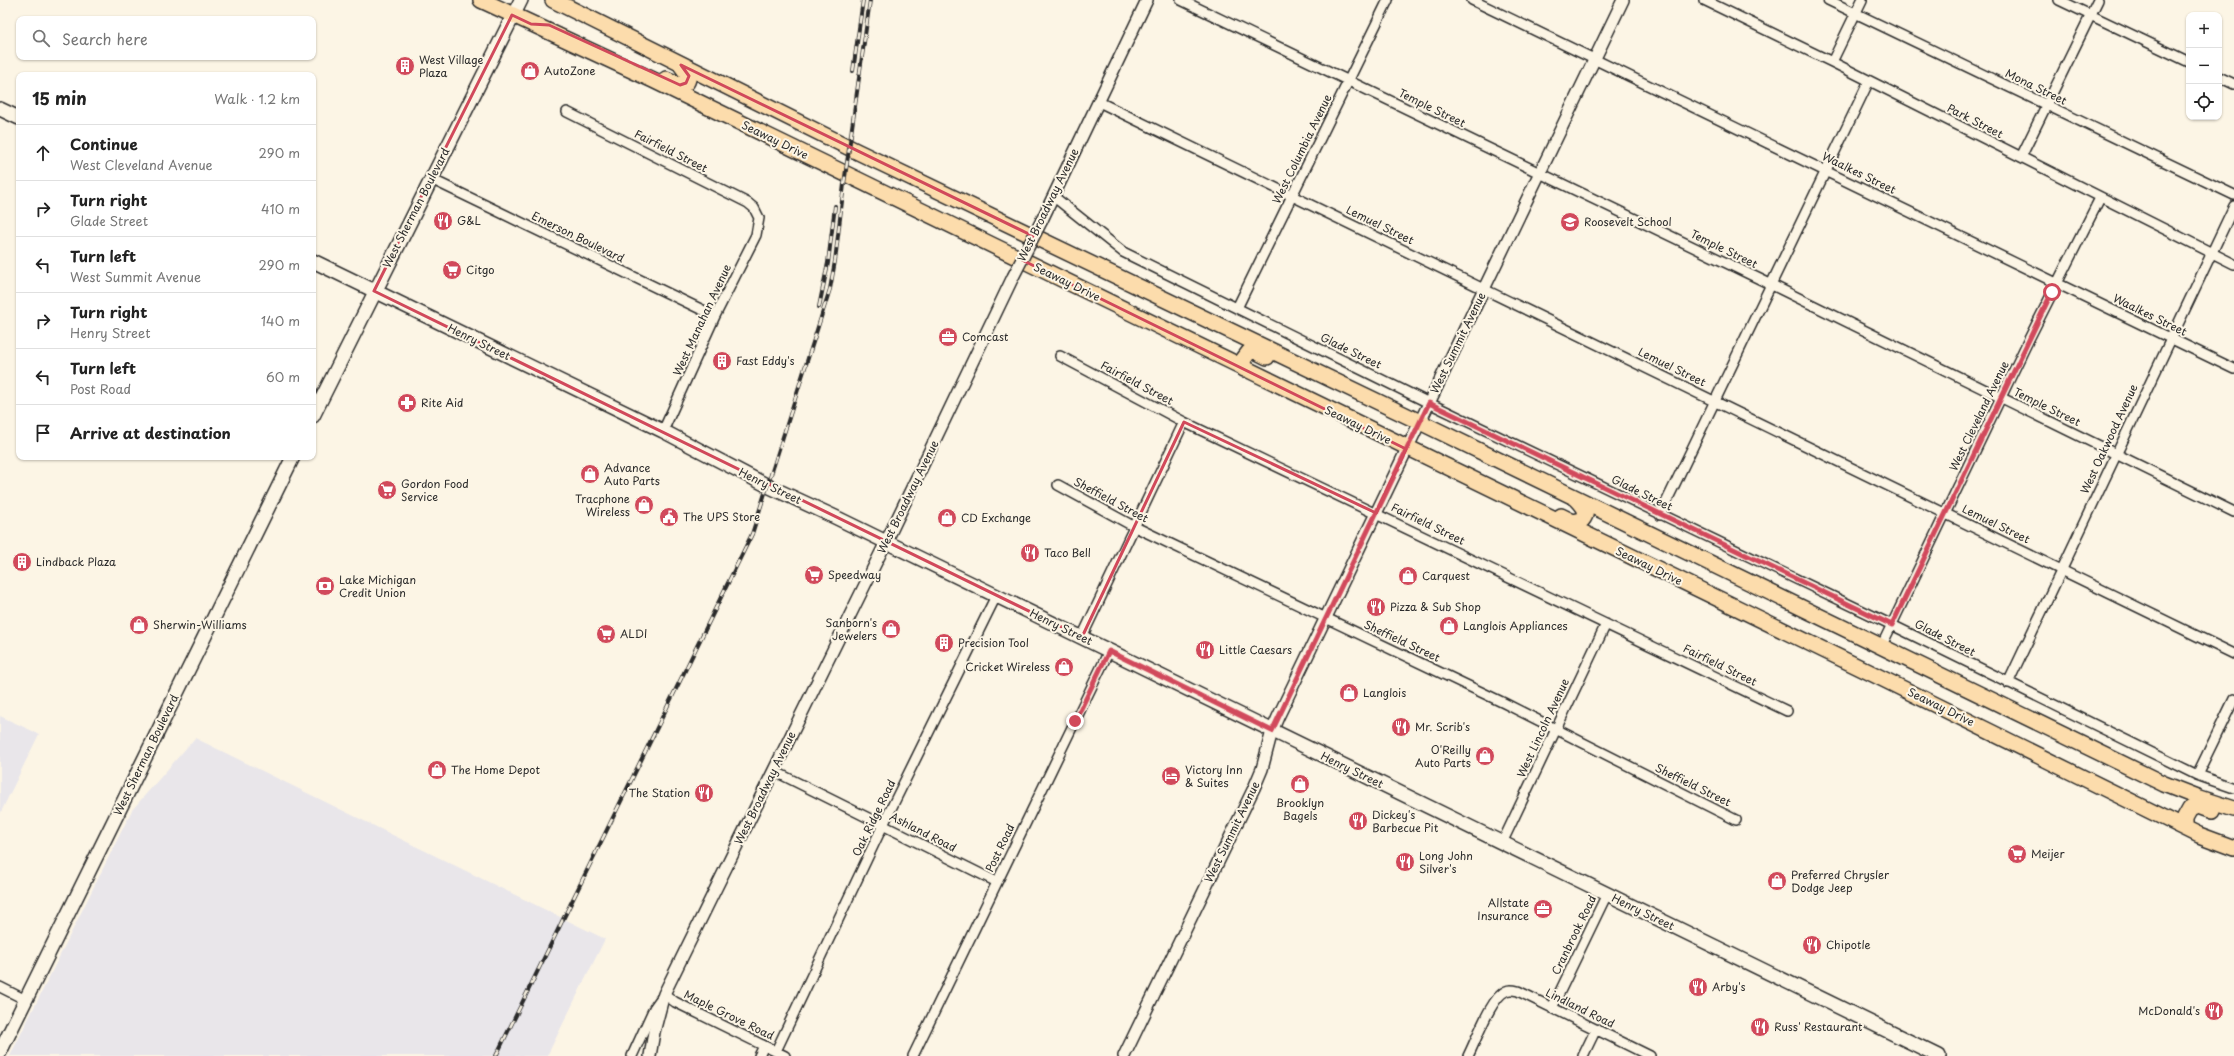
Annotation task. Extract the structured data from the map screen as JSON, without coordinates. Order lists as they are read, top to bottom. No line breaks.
{"streets":{"highway":["Seaway Drive"],"main road":["West Sherman Boulevard","Henry Street"],"street":["Mona Street","Temple Street","Park Street","West Columbia Avenue","Fairfield Street","Waalkes Street","West Broadway Avenue","Lemuel Street","Emerson Boulevard","West Manahan Avenue","West Summit Avenue","Glade Street","West Cleveland Avenue","West Oakwood Avenue","Sheffield Street","West Lincoln Avenue","Oak Ridge Road","Ashland Road","Post Road","Cranbrook Road","Lindland Road","Maple Grove Road"]},"crossings":[["Temple Street","West Columbia Avenue"],["Temple Street","West Summit Avenue"],["Temple Street","West Cleveland Avenue"],["Temple Street","West Oakwood Avenue"],["Park Street","West Cleveland Avenue"],["Park Street","West Oakwood Avenue"],["Seaway Drive","West Sherman Boulevard"],["Seaway Drive","West Summit Avenue"],["West Columbia Avenue","Lemuel Street"],["West Columbia Avenue","Glade Street"],["Fairfield Street","West Manahan Avenue"],["Fairfield Street","West Summit Avenue"],["Fairfield Street","West Lincoln Avenue"],["Waalkes Street","West Summit Avenue"],["Waalkes Street","West Cleveland Avenue"],["Waalkes Street","West Oakwood Avenue"],["West Broadway Avenue","Lemuel Street"],["West Broadway Avenue","Henry Street"],["West Broadway Avenue","Glade Street"],["West Broadway Avenue","Ashland Road"],["West Broadway Avenue","Maple Grove Road"],["West Sherman Boulevard","Emerson Boulevard"],["West Sherman Boulevard","Henry Street"],["Lemuel Street","West Summit Avenue"],["Lemuel Street","West Cleveland Avenue"],["Lemuel Street","West Oakwood Avenue"],["Emerson Boulevard","West Manahan Avenue"],["West Manahan Avenue","Henry Street"],["Henry Street","West Summit Avenue"],["Henry Street","West Lincoln Avenue"],["Henry Street","Oak Ridge Road"],["Henry Street","Post Road"],["Henry Street","Cranbrook Road"],["West Summit Avenue","Glade Street"],["West Summit Avenue","Sheffield Street"],["Glade Street","West Cleveland Avenue"],["Glade Street","West Oakwood Avenue"],["Sheffield Street","West Lincoln Avenue"],["Oak Ridge Road","Ashland Road"],["Oak Ridge Road","Maple Grove Road"],["Ashland Road","Post Road"],["Cranbrook Road","Lindland Road"]],"places":{"building":["West Village Plaza","Fast Eddy's","Lindback Plaza","Precision Tool"],"shop":["AutoZone","Advance Auto Parts","Tracphone Wireless","CD Exchange","Carquest","Sherwin-Williams","Langlois Appliances","Sanborn's Jewelers","Cricket Wireless","Langlois","O'Reilly Auto Parts","The Home Depot","Brooklyn Bagels","Preferred Chrysler Dodge Jeep"],"restaurant":["G&L","Taco Bell","Pizza & Sub Shop","Little Caesars","Mr. Scrib's","The Station","Dickey's Barbecue Pit","Long John Silver's","Chipotle","Arby's","McDonald's","Russ' Restaurant"],"school or university":["Roosevelt School"],"supermarket":["Citgo","Gordon Food Service","Speedway","ALDI","Meijer"],"office":["Comcast","Allstate Insurance"],"pharmacy":["Rite Aid"],"public building":["The UPS Store"],"bank":["Lake Michigan Credit Union"],"hotel":["Victory Inn & Suites"]},"page":{"map_buttons":["+","−"],"search":"Search here","heading":["15 min","Walk · 1.2 km"],"list":[["Continue","West Cleveland Avenue","290 m"],["Turn right","Glade Street","410 m"],["Turn left","West Summit Avenue","290 m"],["Turn right","Henry Street","140 m"],["Turn left","Post Road","60 m"],"Arrive at destination"]}}
